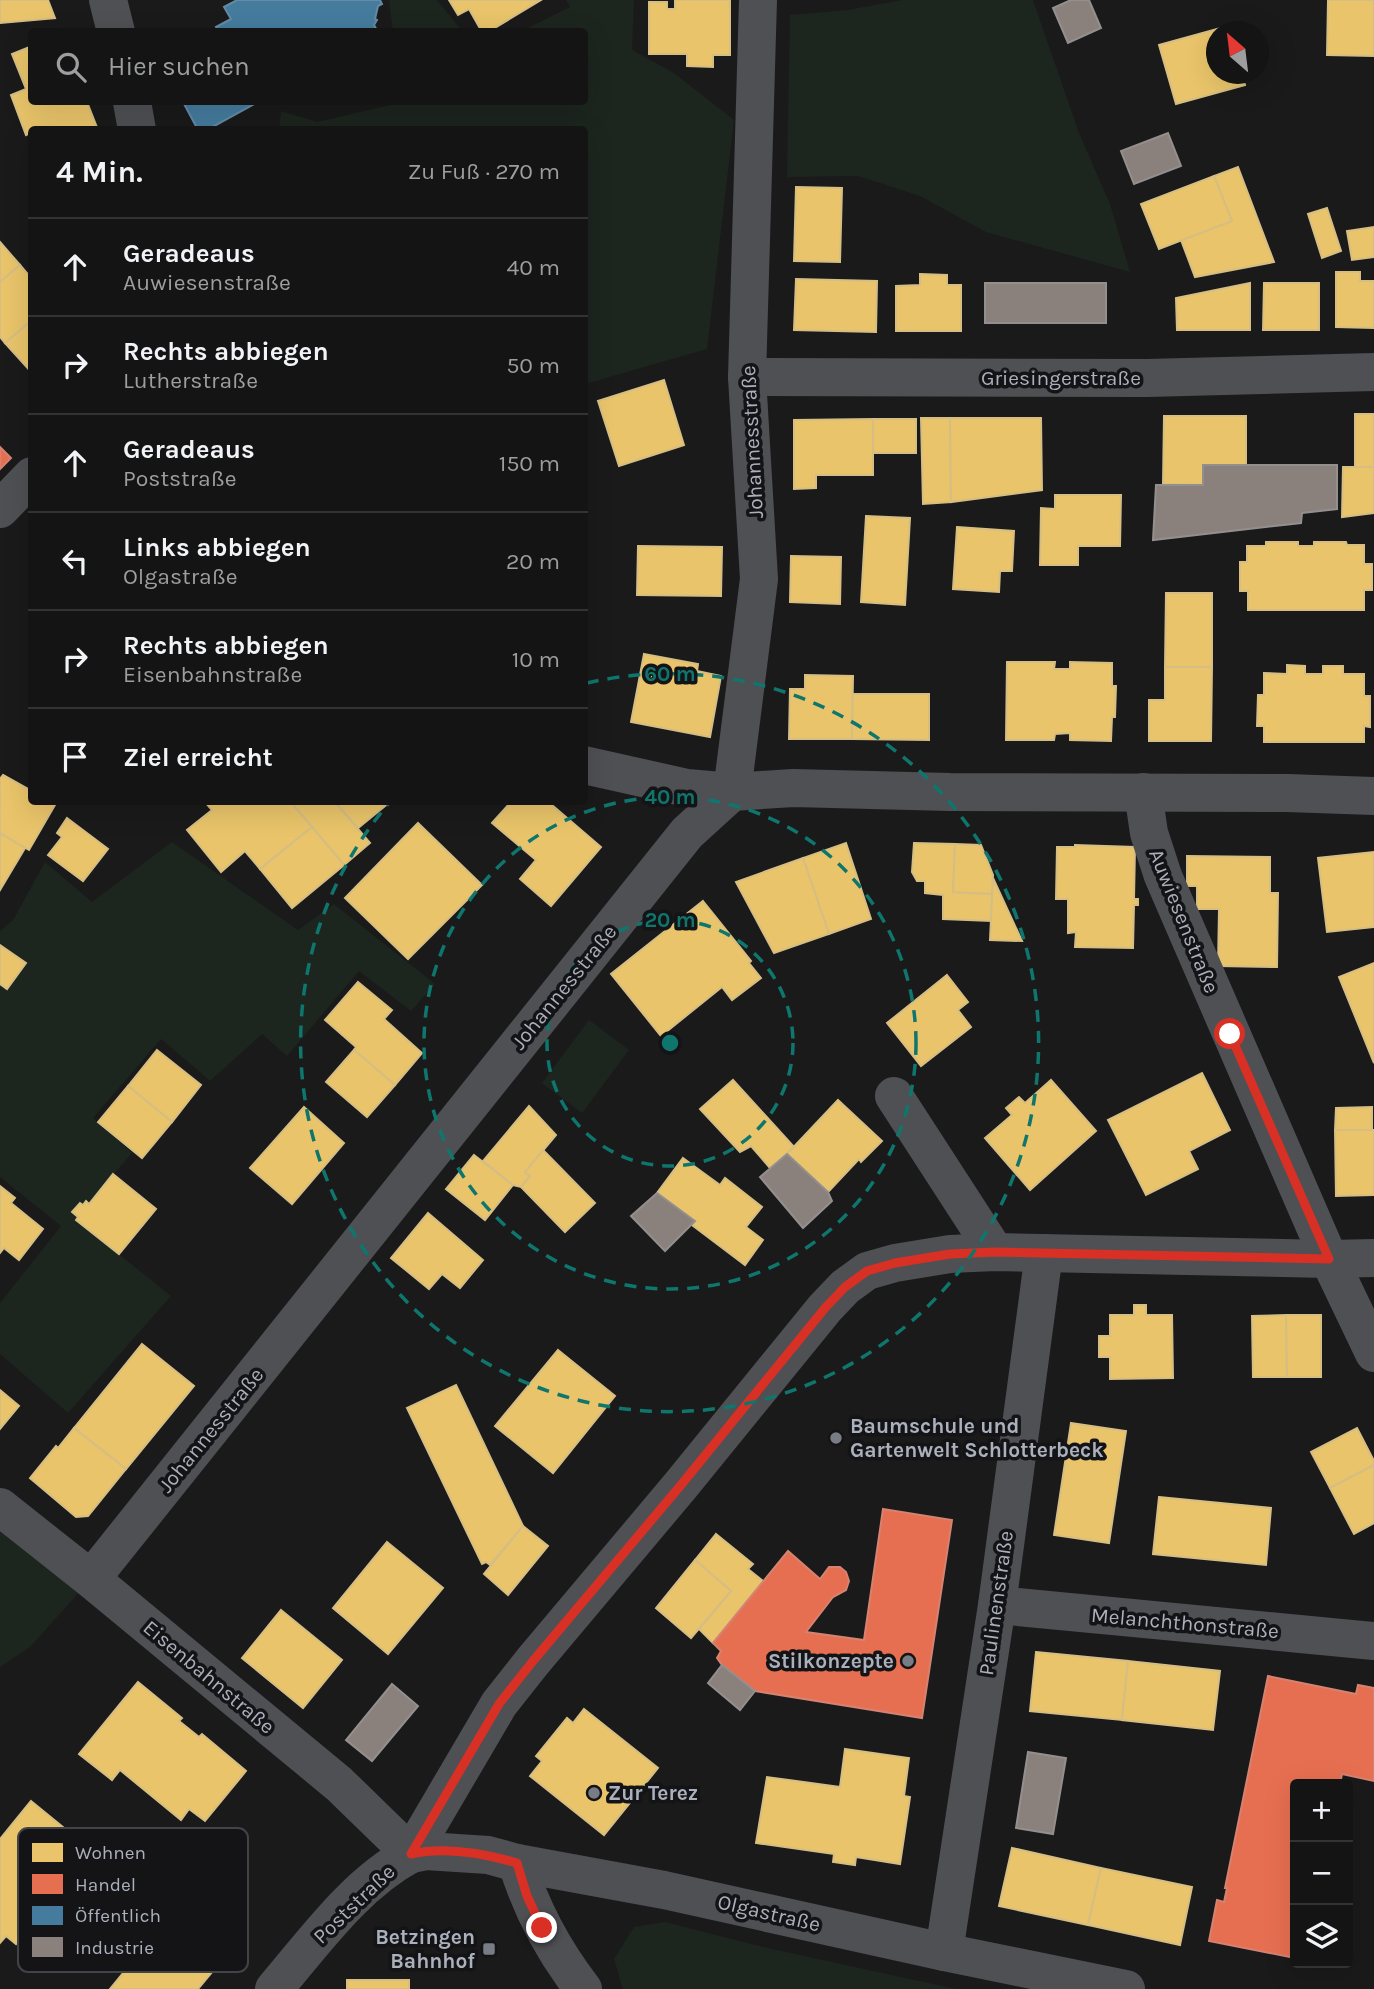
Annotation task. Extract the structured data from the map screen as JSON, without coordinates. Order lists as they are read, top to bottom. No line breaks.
{"streets":{"street":["Griesingerstraße","Johannesstraße","Auwiesenstraße","Paulinenstraße","Melanchthonstraße","Eisenbahnstraße","Poststraße","Olgastraße"]},"crossings":[["Griesingerstraße","Johannesstraße"],["Johannesstraße","Eisenbahnstraße"],["Auwiesenstraße","Poststraße"],["Paulinenstraße","Melanchthonstraße"],["Paulinenstraße","Poststraße"],["Paulinenstraße","Olgastraße"],["Eisenbahnstraße","Poststraße"],["Eisenbahnstraße","Olgastraße"],["Poststraße","Olgastraße"]],"places":{"other":["Baumschule und Gartenwelt Schlotterbeck","Stilkonzepte","Zur Terez"],"transit":["Betzingen Bahnhof"]},"legend":["Wohnen","Handel","Öffentlich","Industrie"],"north":"top left","page":{"search":"Hier suchen","heading":["4 Min.","Zu Fuß · 270 m"],"list":[["Geradeaus","Auwiesenstraße","40 m"],["Rechts abbiegen","Lutherstraße","50 m"],["Geradeaus","Poststraße","150 m"],["Links abbiegen","Olgastraße","20 m"],["Rechts abbiegen","Eisenbahnstraße","10 m"],"Ziel erreicht"],"map_buttons":["+","−"]},"rings":["60 m","40 m","20 m"]}
